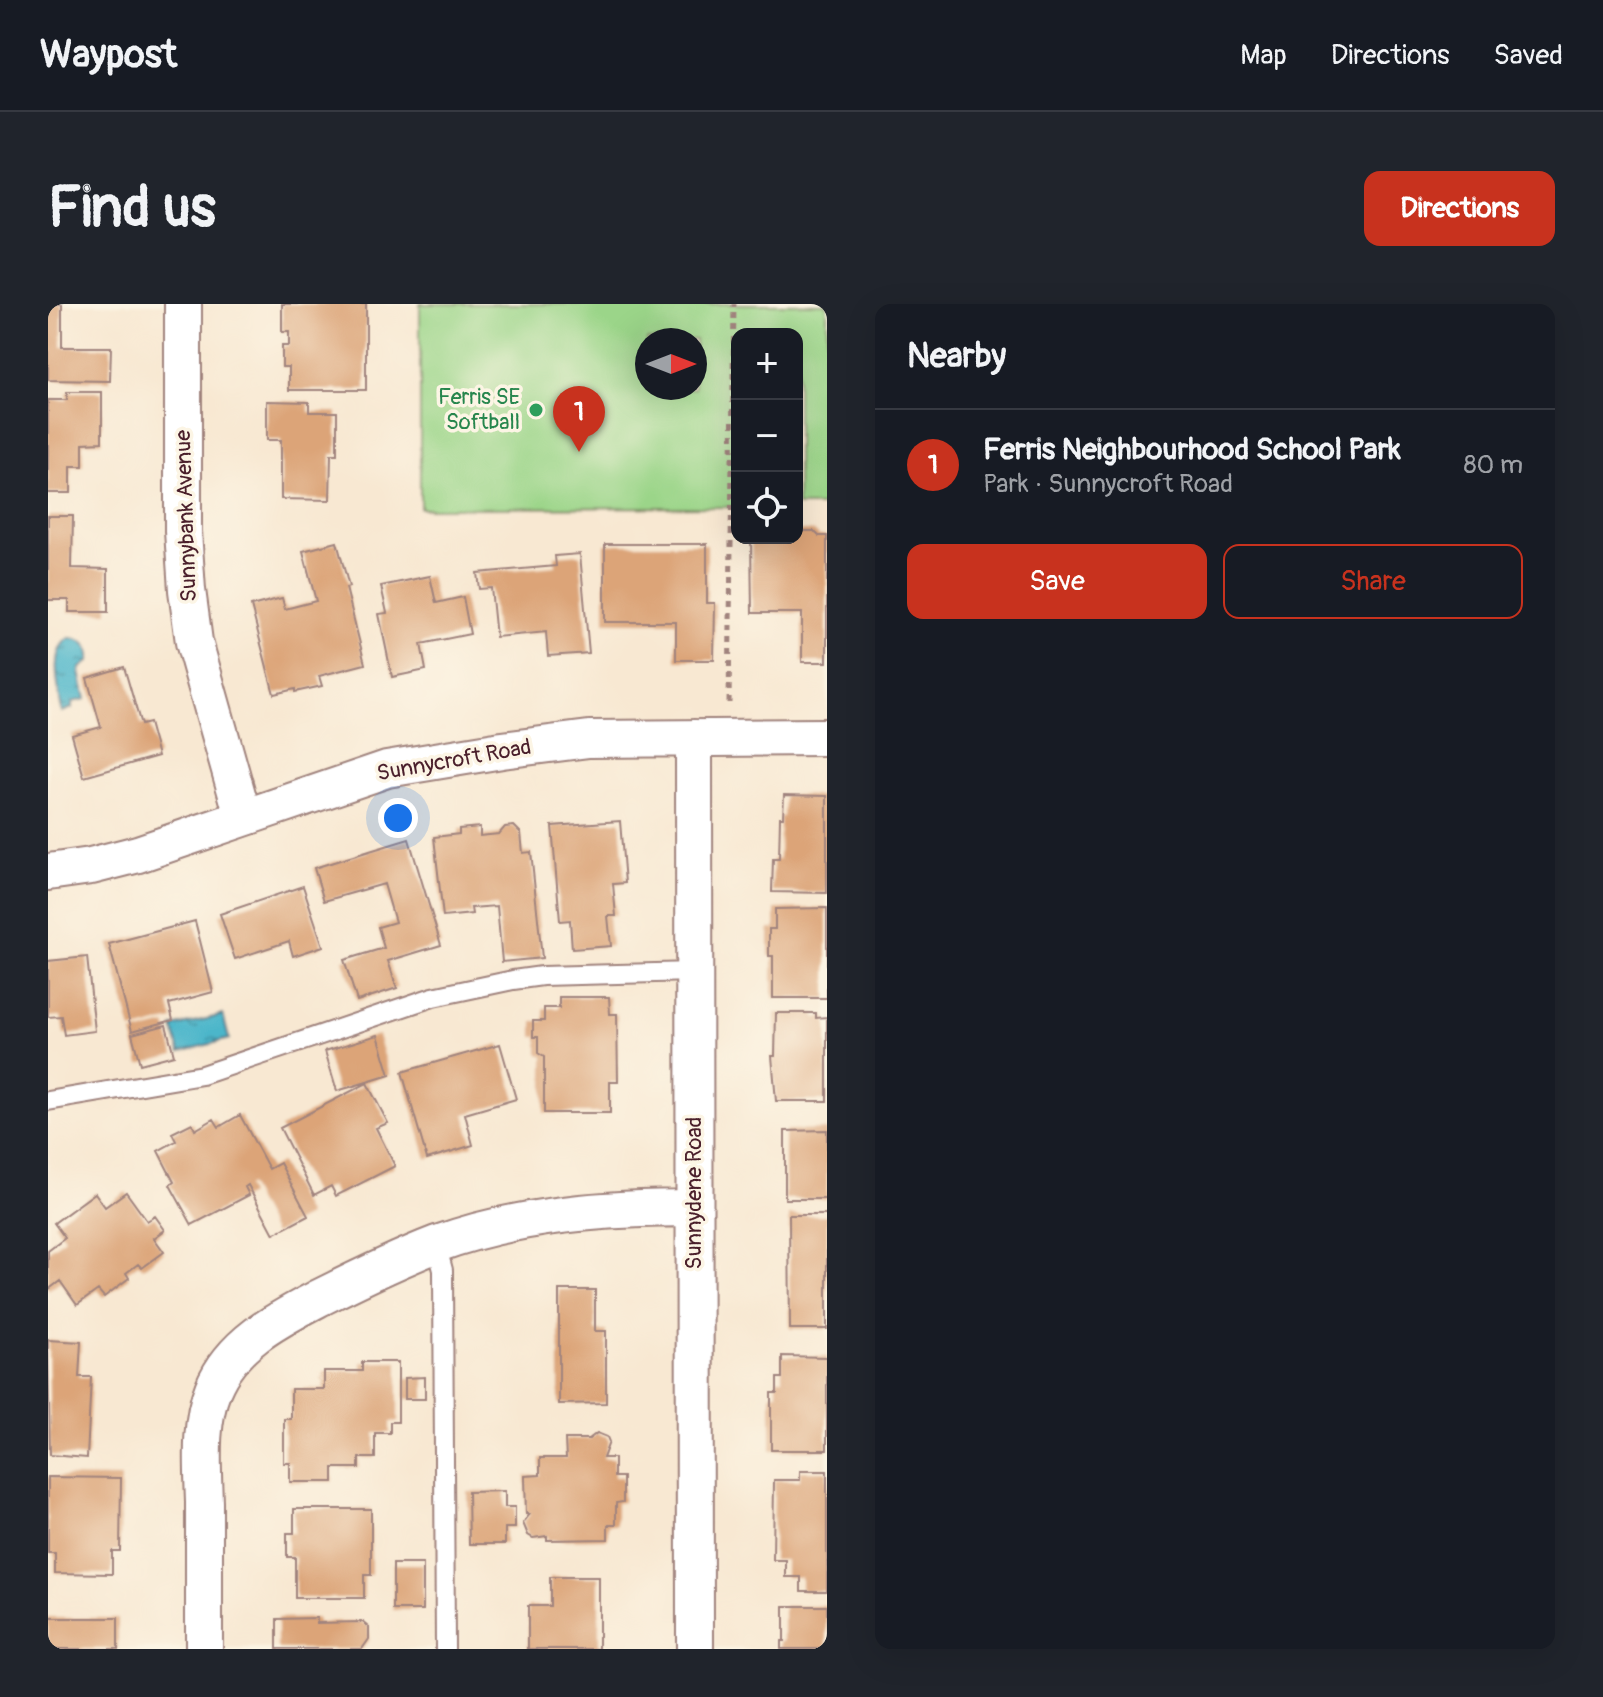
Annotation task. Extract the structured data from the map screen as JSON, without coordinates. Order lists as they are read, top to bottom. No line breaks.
{"streets":{"street":["Sunnybank Avenue","Sunnycroft Road","Sunnydene Road"]},"crossings":[["Sunnybank Avenue","Sunnycroft Road"],["Sunnycroft Road","Sunnydene Road"]],"places":["Ferris SE Softball"],"north":"right","page":{"header":"Waypost","nav":["Map","Directions","Saved"],"buttons":["Directions",["Save","Share"]],"title":"Find us","heading":"Nearby","map_buttons":["+","−"],"pins":"1","list":[{"mark":"1","name":"Ferris Neighbourhood School Park","note":"Park · Sunnycroft Road","value":"80 m"}]}}
